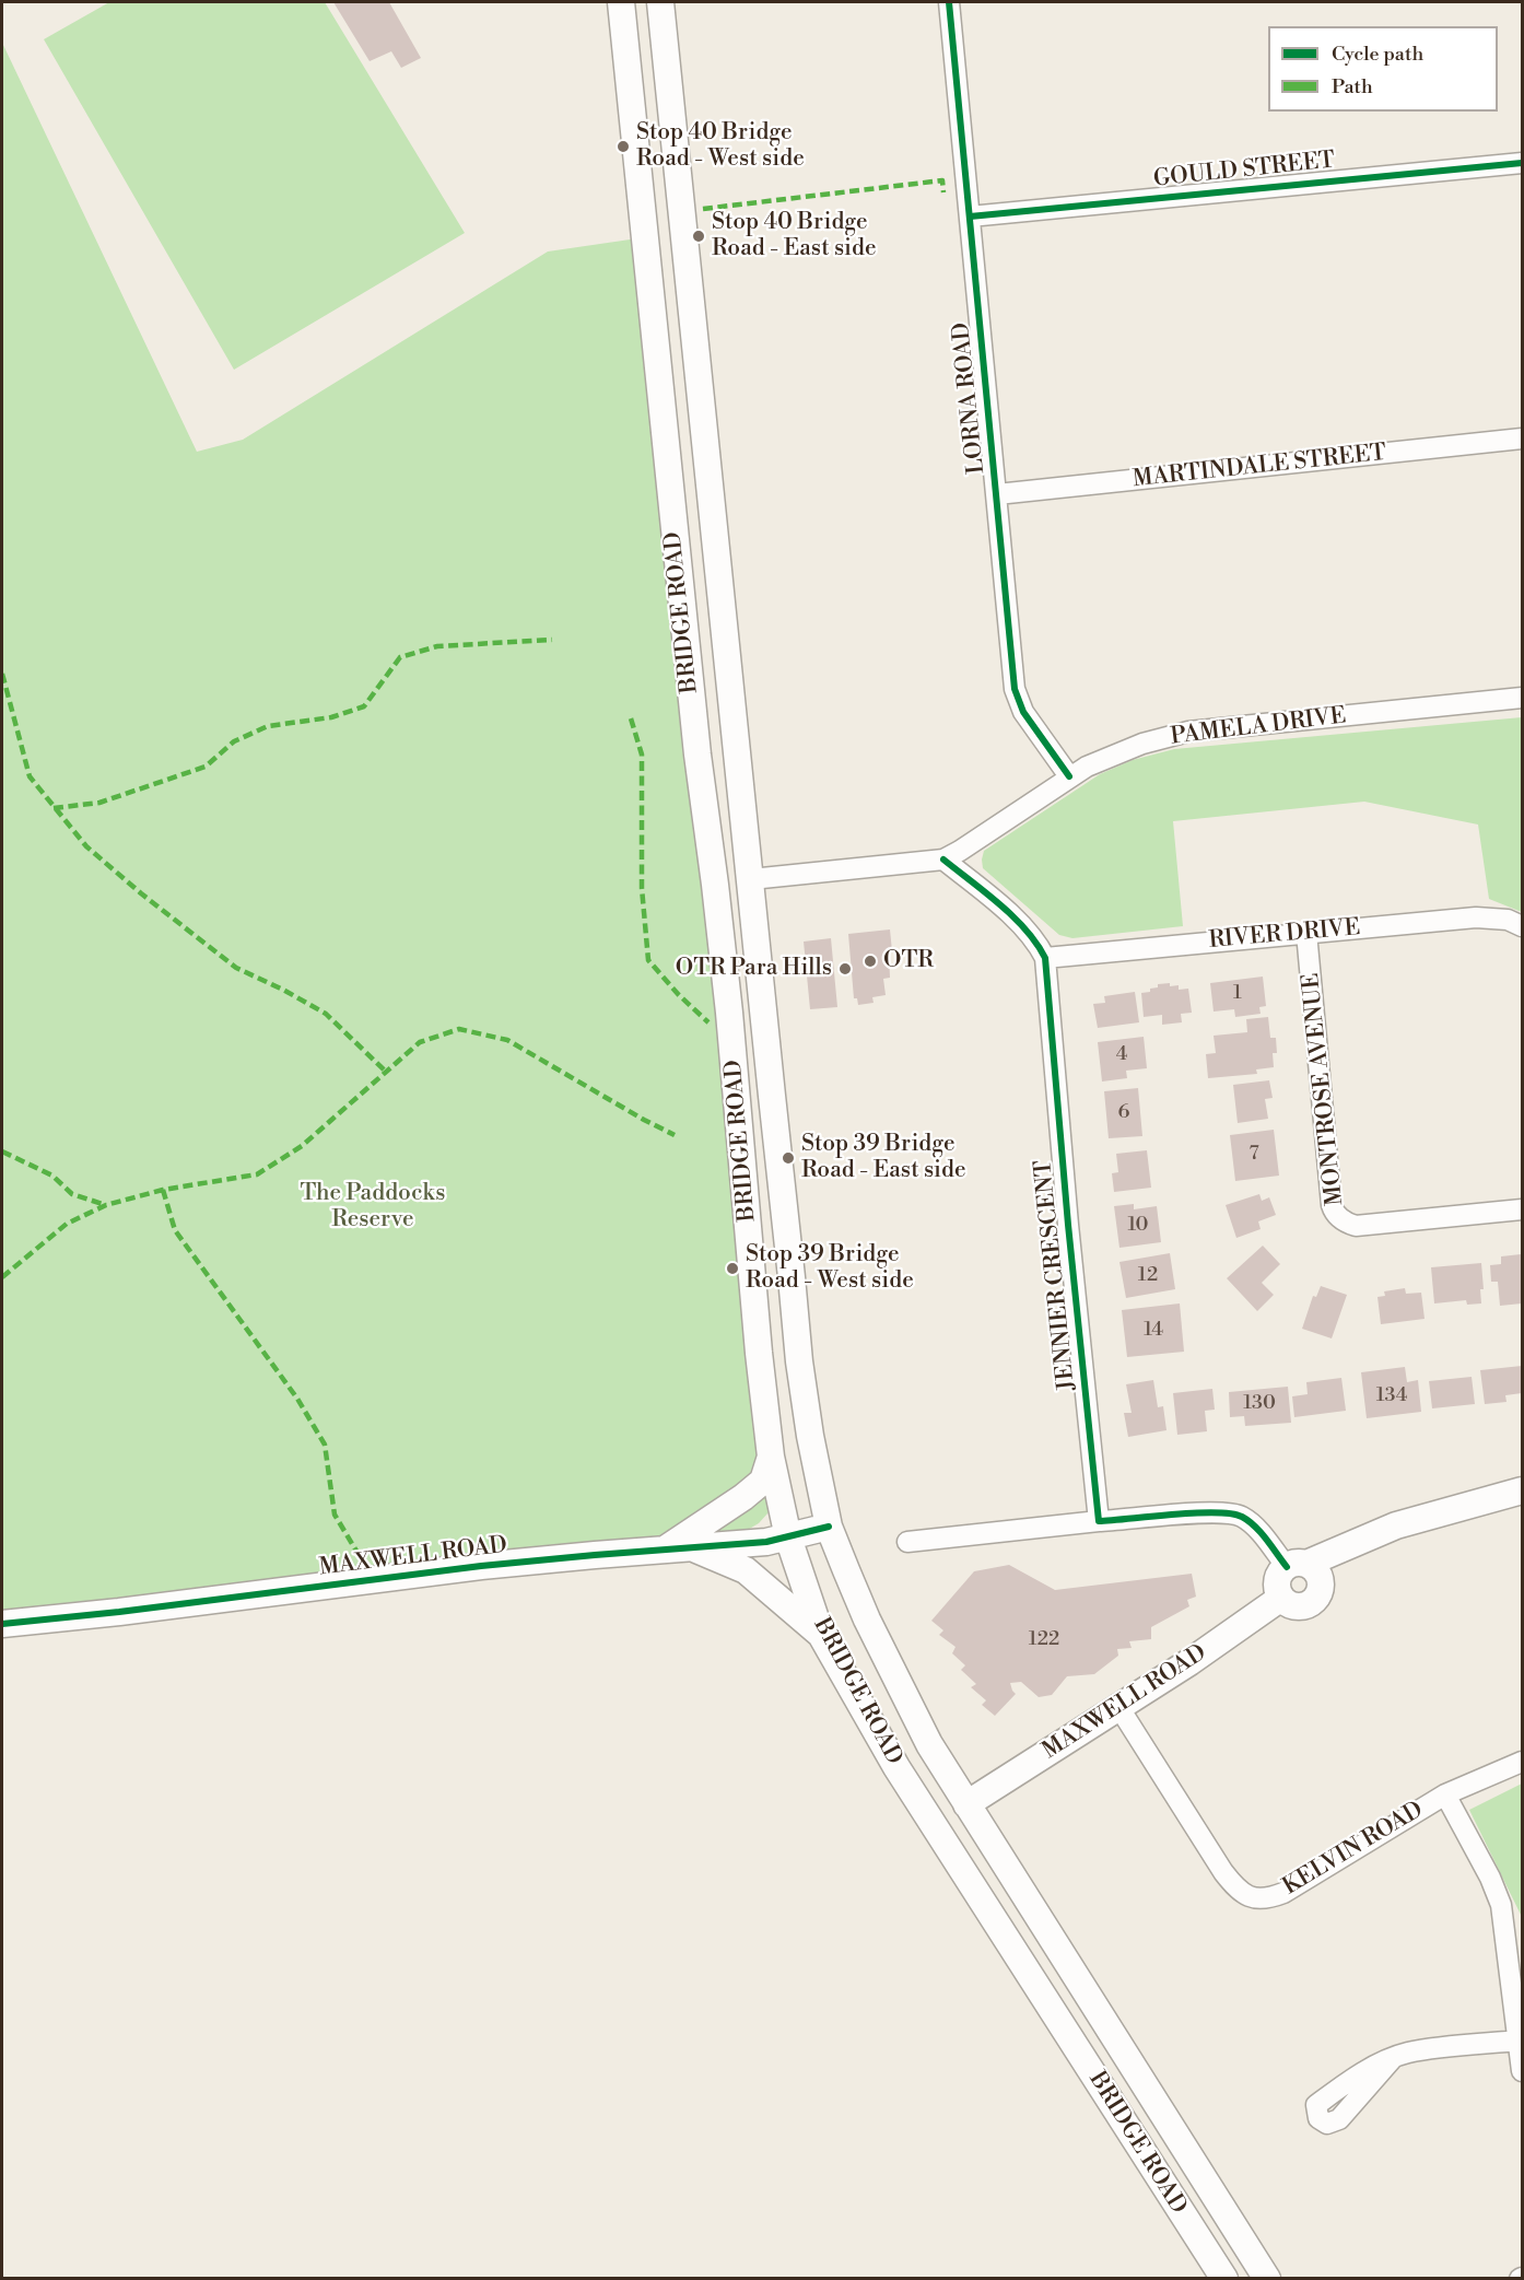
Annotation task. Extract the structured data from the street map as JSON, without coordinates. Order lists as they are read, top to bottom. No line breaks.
{"streets":{"main road":["BRIDGE ROAD","MAXWELL ROAD"],"street":["GOULD STREET","LORNA ROAD","MARTINDALE STREET","PAMELA DRIVE","RIVER DRIVE","MONTROSE AVENUE","JENNIER CRESCENT","KELVIN ROAD"]},"crossings":[["GOULD STREET","LORNA ROAD"],["LORNA ROAD","MARTINDALE STREET"],["LORNA ROAD","PAMELA DRIVE"],["BRIDGE ROAD","PAMELA DRIVE"],["BRIDGE ROAD","MAXWELL ROAD"],["PAMELA DRIVE","JENNIER CRESCENT"],["RIVER DRIVE","MONTROSE AVENUE"],["RIVER DRIVE","JENNIER CRESCENT"],["MAXWELL ROAD","KELVIN ROAD"]],"parks":["The Paddocks Reserve"],"places":["Stop 40 Bridge Road - West side","Stop 40 Bridge Road - East side","OTR","OTR Para Hills","Stop 39 Bridge Road - East side","Stop 39 Bridge Road - West side"],"house_numbers":["1","4","6","7","10","12","14","134","130","122"],"legend":["Cycle path","Path"]}
